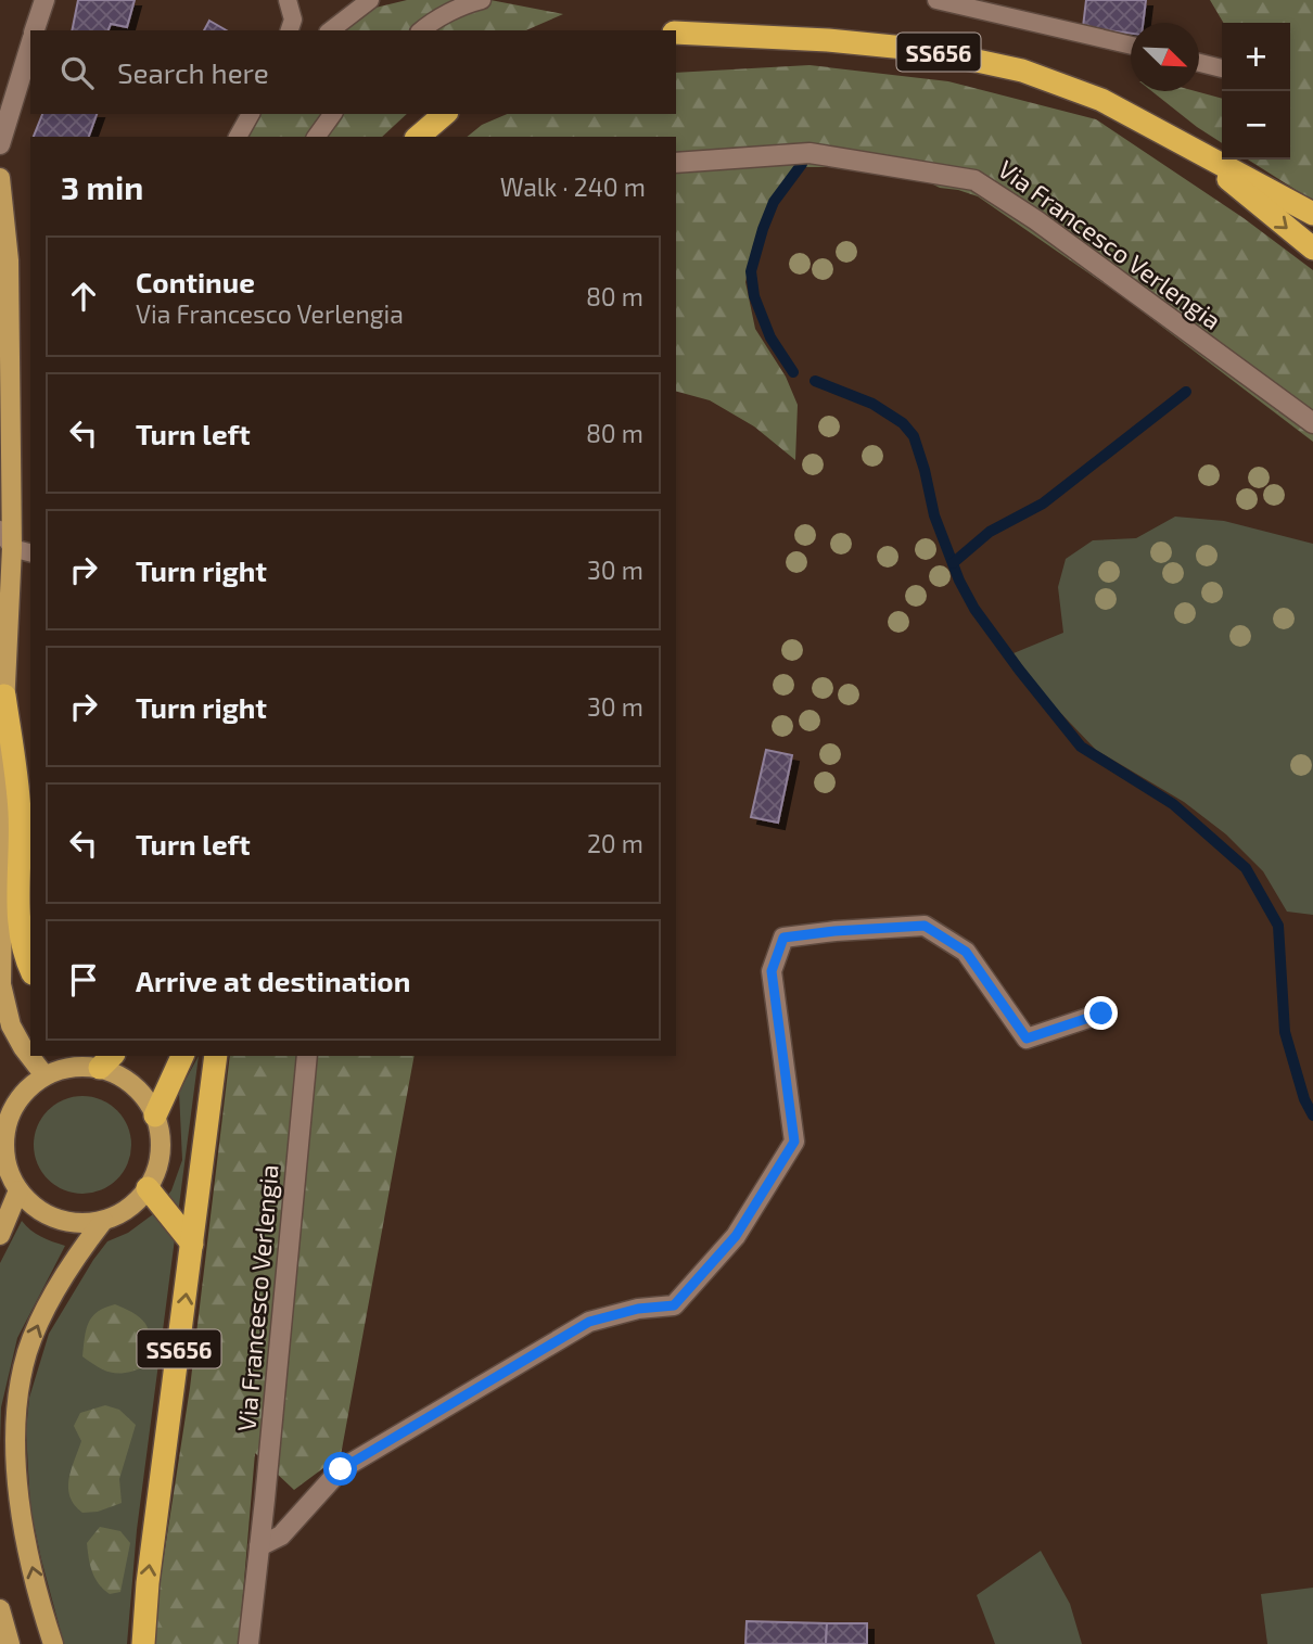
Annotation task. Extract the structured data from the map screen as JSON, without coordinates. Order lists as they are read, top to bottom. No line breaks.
{"streets":{"highway":["SS656"],"street":["Via Francesco Verlengia"]},"north":"bottom right","page":{"map_buttons":["+","−"],"search":"Search here","heading":["3 min","Walk · 240 m"],"list":[["Continue","Via Francesco Verlengia","80 m"],["Turn left","80 m"],["Turn right","30 m"],["Turn right","30 m"],["Turn left","20 m"],"Arrive at destination"]}}
